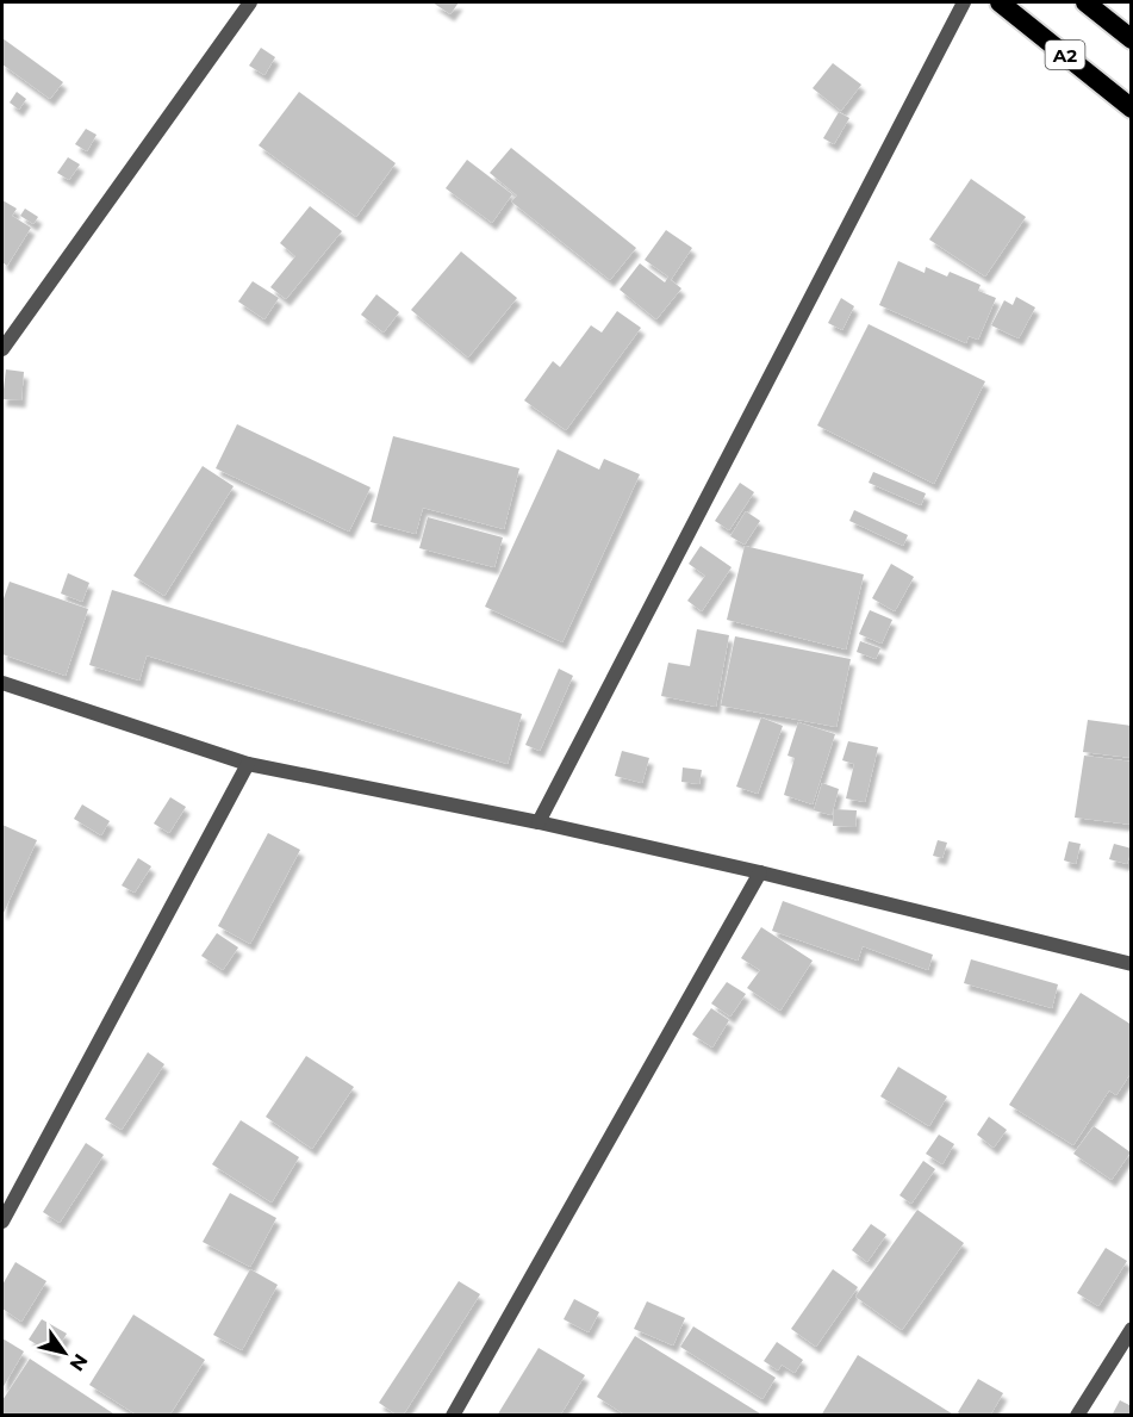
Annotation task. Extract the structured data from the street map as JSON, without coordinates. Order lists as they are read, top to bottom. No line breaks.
{"streets":{"highway":["A2"]},"north":"bottom right"}
